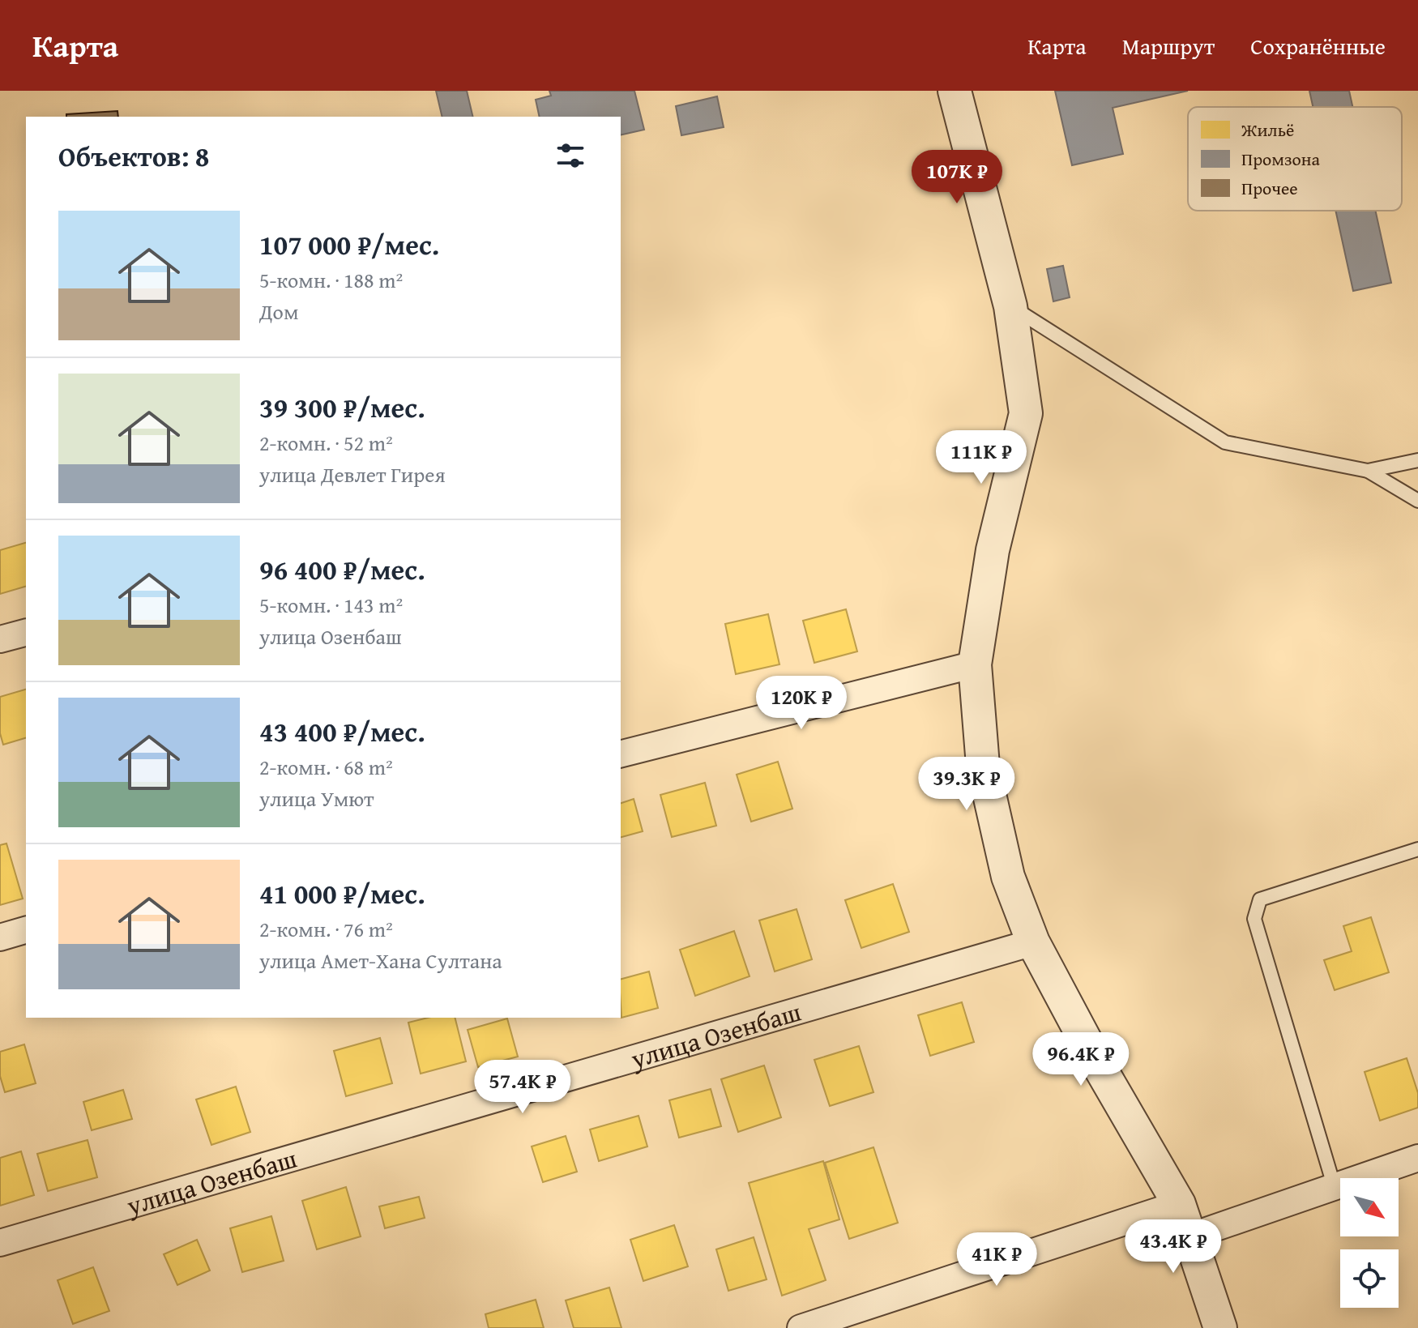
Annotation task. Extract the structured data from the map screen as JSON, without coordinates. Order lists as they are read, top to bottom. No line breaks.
{"streets":{"street":["улица Озенбаш"]},"legend":["Жильё","Промзона","Прочее"],"north":"bottom right","page":{"header":"Карта","nav":["Карта","Маршрут","Сохранённые"],"heading":"Объектов: 8","price":["107K ₽","111K ₽","120K ₽","39.3K ₽","96.4K ₽","57.4K ₽","43.4K ₽","41K ₽"],"list":[{"name":"107 000 ₽/мес.","note":"5-комн. · 188 m² · Дом"},{"name":"39 300 ₽/мес.","note":"2-комн. · 52 m² · улица Девлет Гирея"},{"name":"96 400 ₽/мес.","note":"5-комн. · 143 m² · улица Озенбаш"},{"name":"43 400 ₽/мес.","note":"2-комн. · 68 m² · улица Умют"},{"name":"41 000 ₽/мес.","note":"2-комн. · 76 m² · улица Амет-Хана Султана"}]}}
